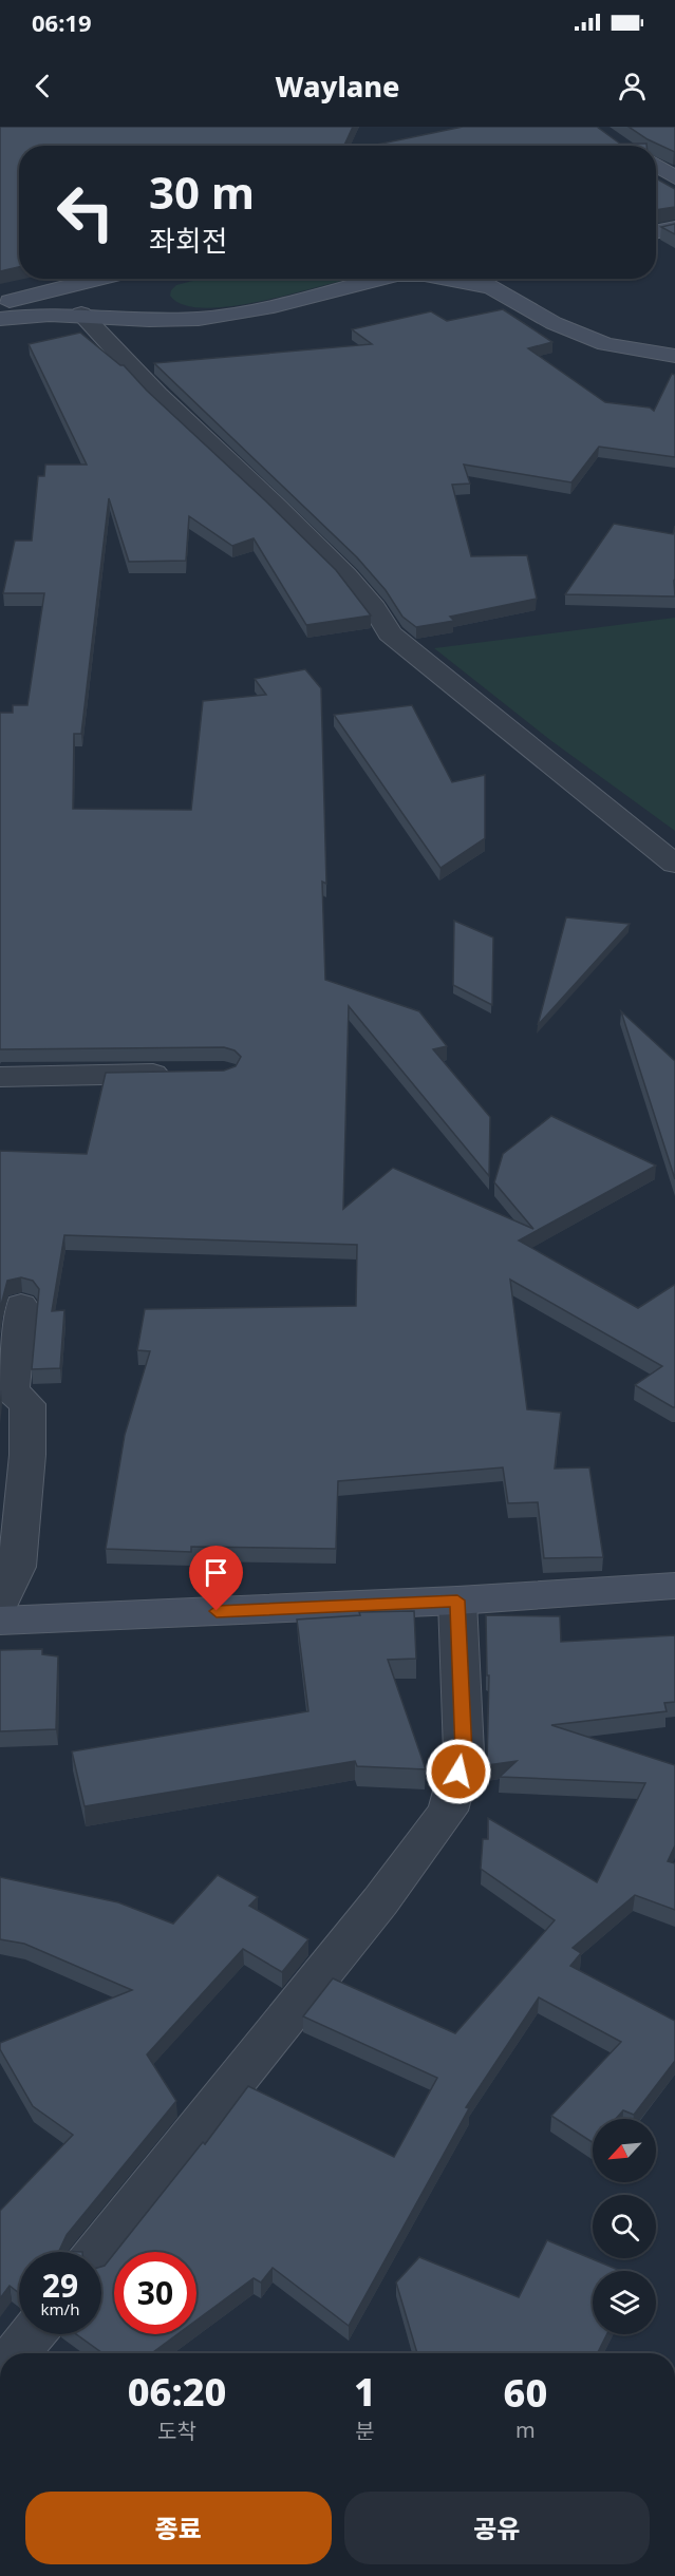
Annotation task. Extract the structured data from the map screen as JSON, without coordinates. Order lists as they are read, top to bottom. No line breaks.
{"north":"bottom left","page":{"status":"06:19","header":"Waylane","turn":["30 m","좌회전"],"speed":"29 km/h","limit":"30","eta":["06:20","도착","1","분","60","m"],"buttons":["종료","공유"]}}
